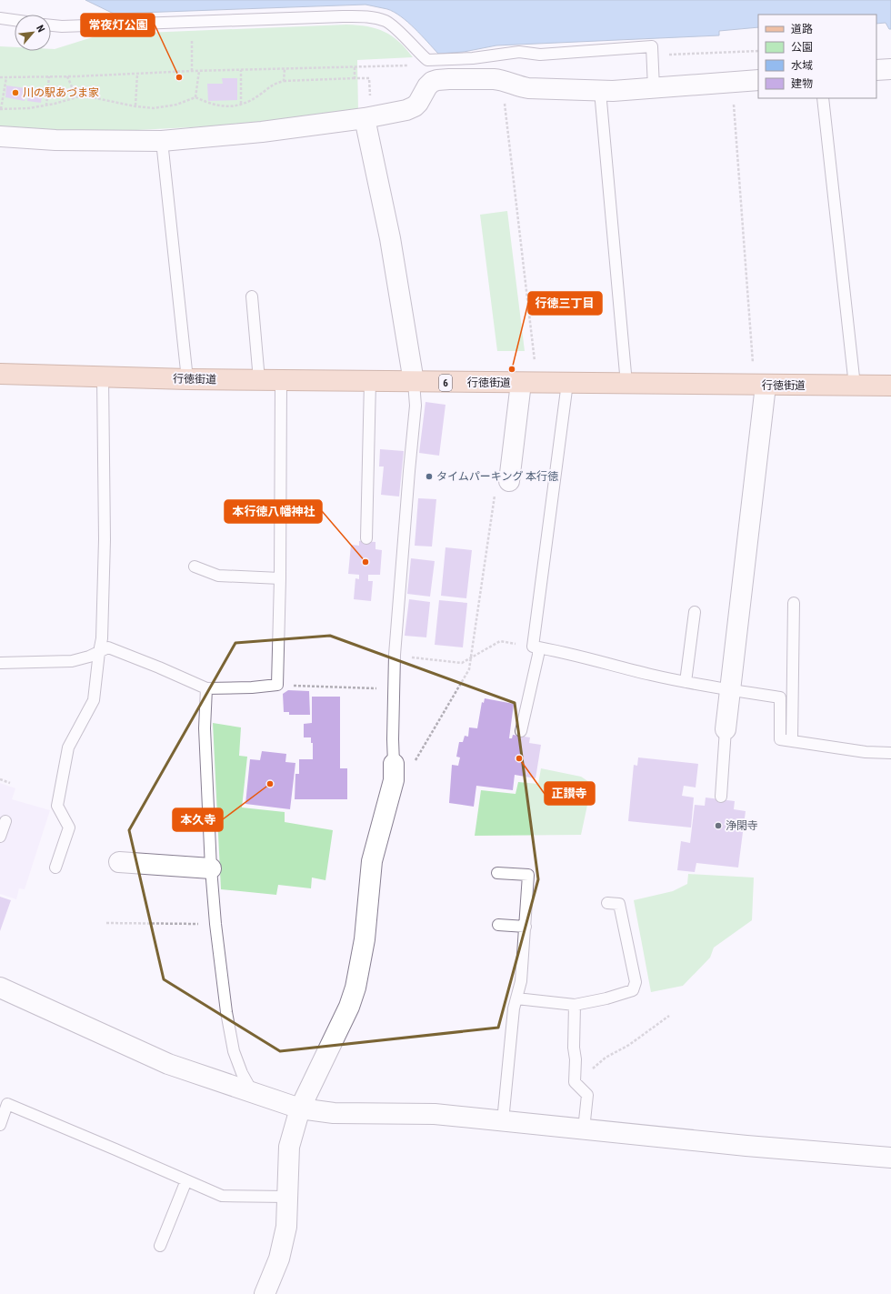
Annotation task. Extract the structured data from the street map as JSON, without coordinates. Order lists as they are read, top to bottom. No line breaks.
{"streets":{"main road":["行徳街道","6"]},"places":["常夜灯公園","川の駅あづま家","行徳三丁目","タイムパーキング 本行徳","本行徳八幡神社","正讃寺","本久寺","浄閑寺"],"legend":["道路","公園","水域","建物"],"north":"top right"}
